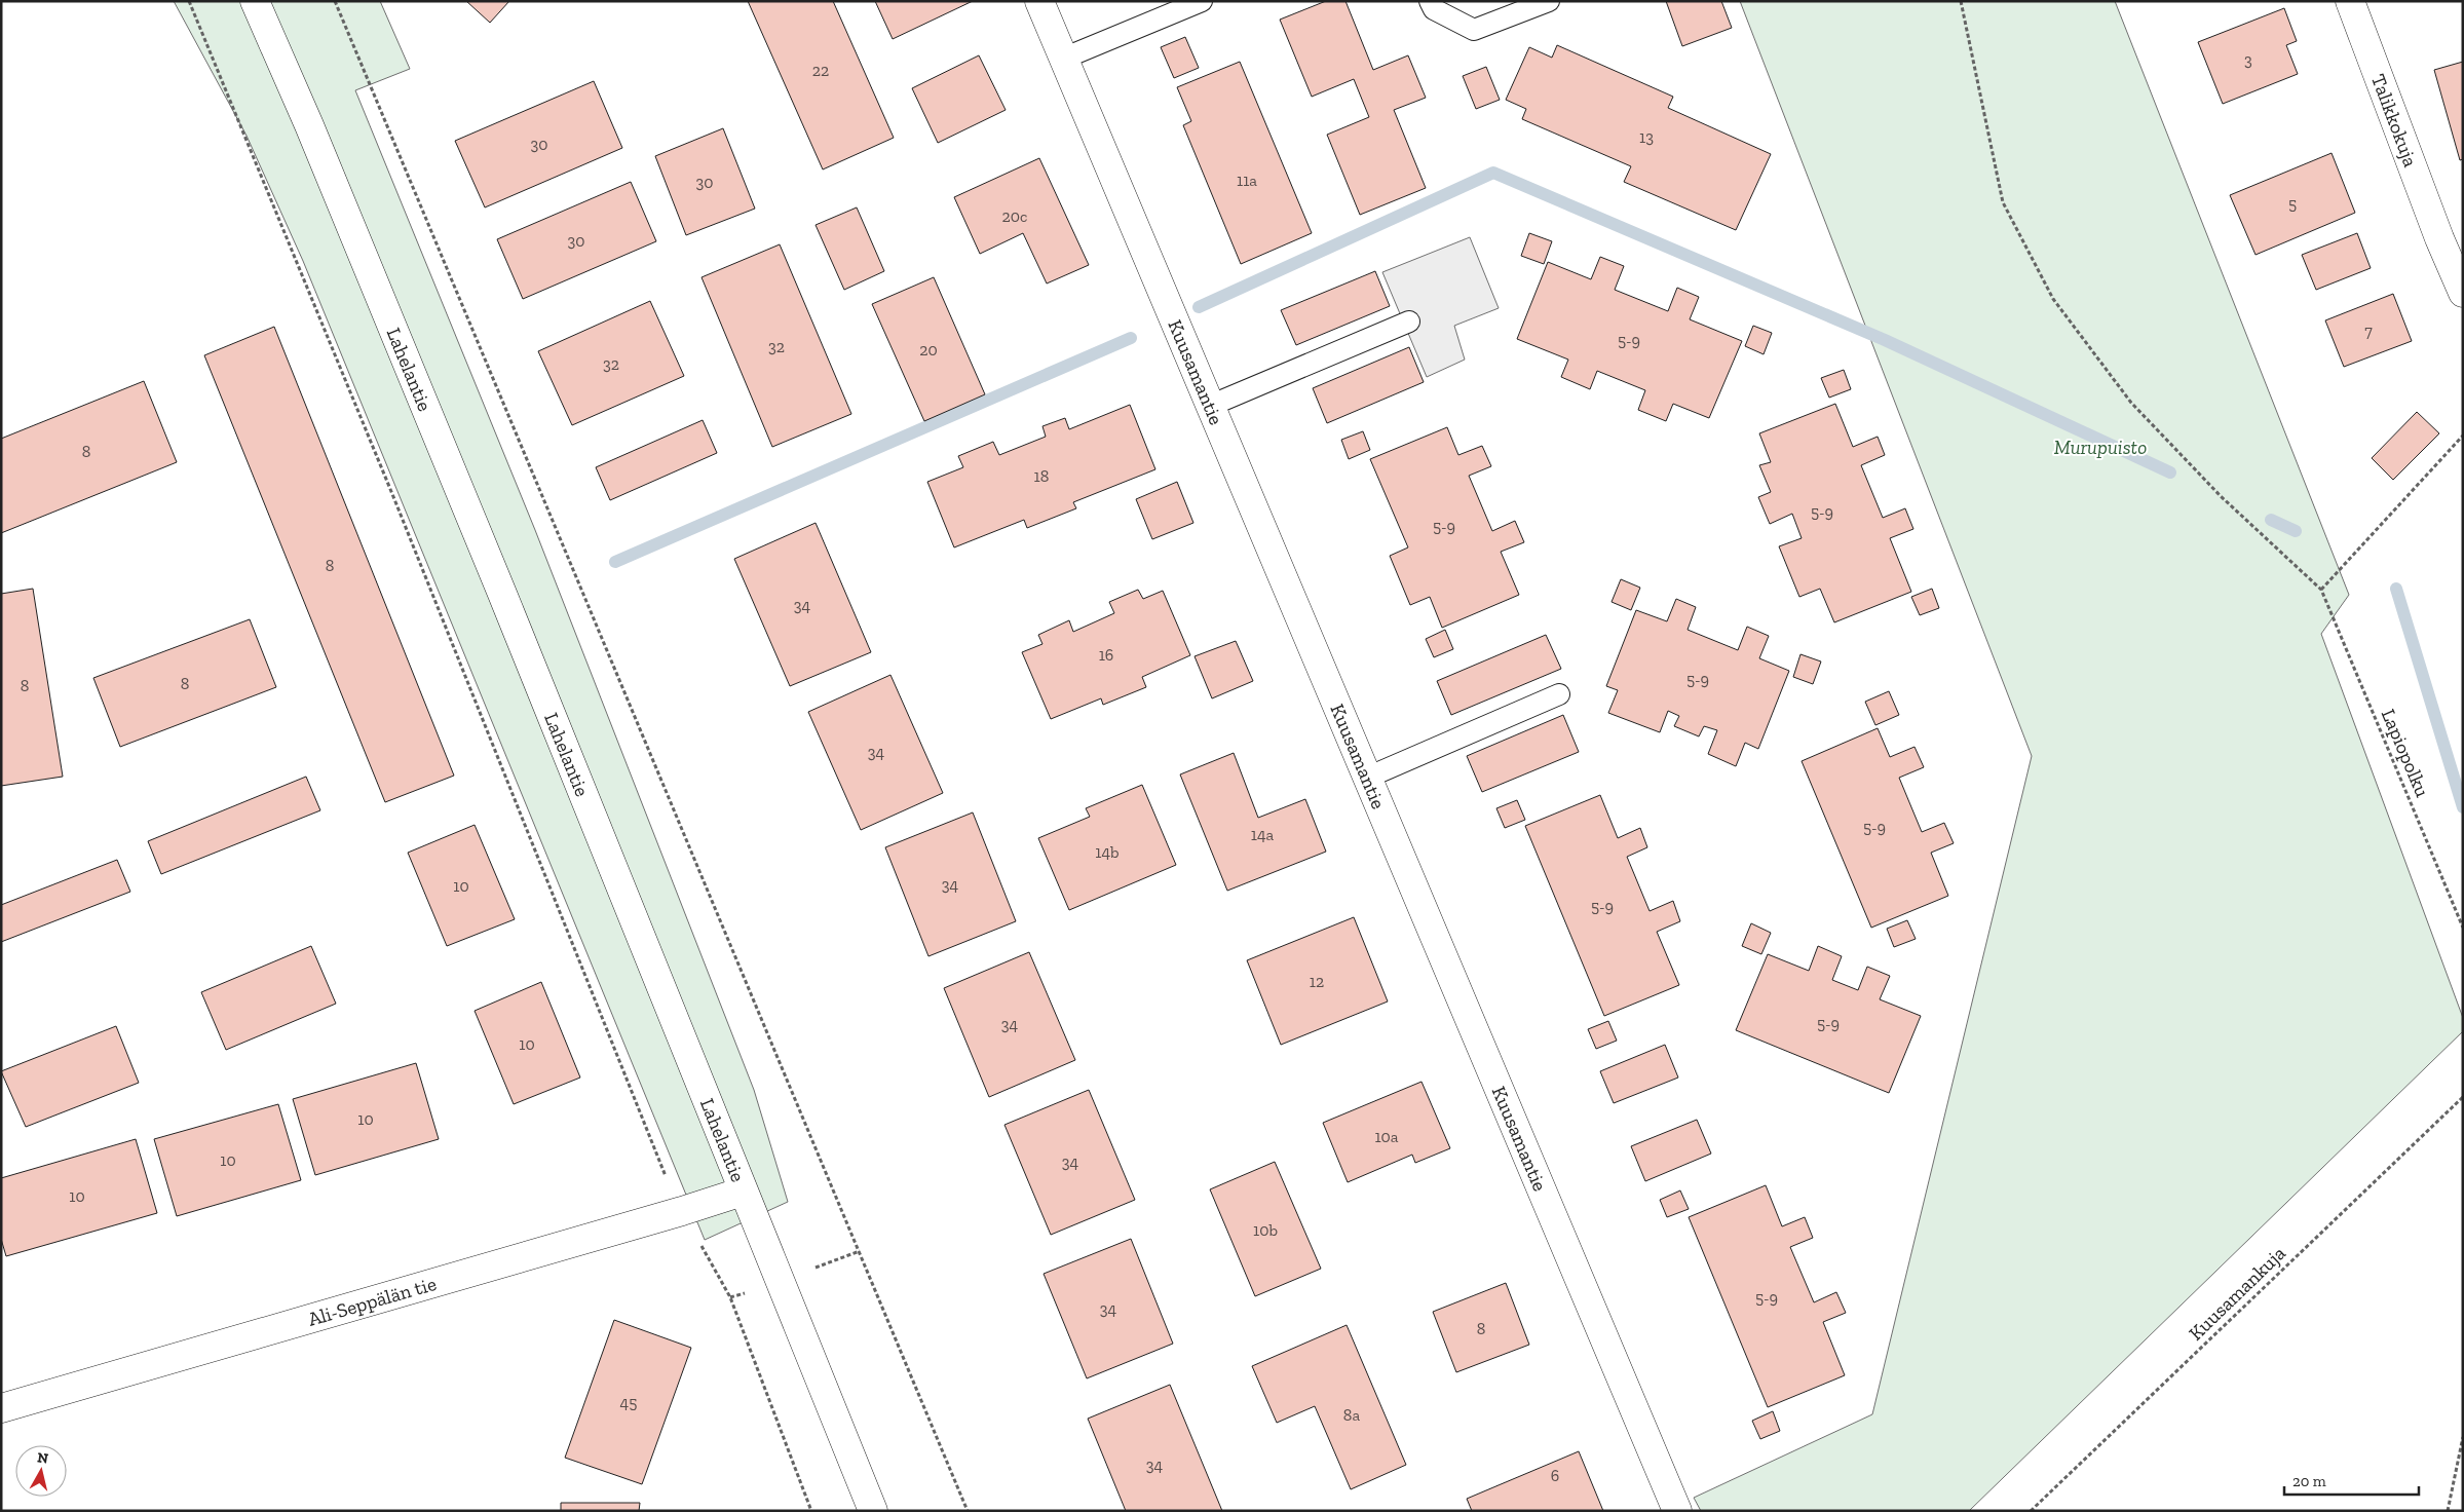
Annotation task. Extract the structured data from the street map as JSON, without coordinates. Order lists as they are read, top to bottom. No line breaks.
{"streets":{"street":["Talikkokuja","Lahelantie","Kuusamantie","Ali-Seppälän tie"],"path":["Lapiopolku","Kuusamankuja"]},"crossings":[["Lahelantie","Ali-Seppälän tie"]],"parks":["Murupuisto"],"house_numbers":["3","22","13","30","11a","30","5","20c","30","7","5-9","32","20","32","8","18","5-9","5-9","8","34","16","5-9","8","8","34","5-9","14a","14b","34","10","5-9","12","5-9","34","10","10","10a","10","34","10","10b","5-9","34","8","45","8a","34","6"],"scale_bar":"20 m","north":"top"}
